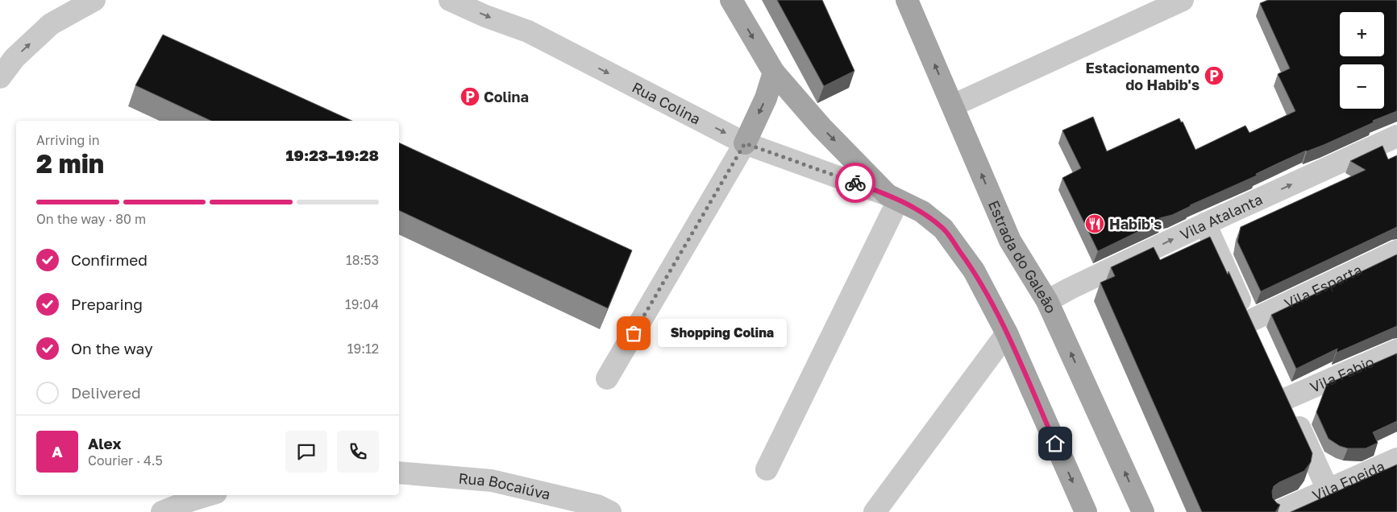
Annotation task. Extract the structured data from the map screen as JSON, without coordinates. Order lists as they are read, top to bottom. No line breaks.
{"streets":{"main road":["Estrada do Galeão"],"street":["Rua Colina","Vila Atalanta","Vila Esparta","Vila Fabio","Vila Eneida","Rua Bocaiúva"]},"crossings":[["Vila Atalanta","Estrada do Galeão"],["Vila Fabio","Vila Eneida"]],"one_way":["Rua Colina","Vila Atalanta"],"places":{"parking":["Estacionamento do Habib's","Colina"],"restaurant":["Habib's"],"other":["Shopping Colina"]},"page":{"map_buttons":["+","−"],"heading":["2 min","Arriving in","19:23–19:28"],"panel":["Alex","Courier · 4.5"],"bar":"On the way · 80 m","list":[["Confirmed","18:53"],["Preparing","19:04"],["On the way","19:12"],"Delivered"],"bubble":"Shopping Colina","round":"A"}}
